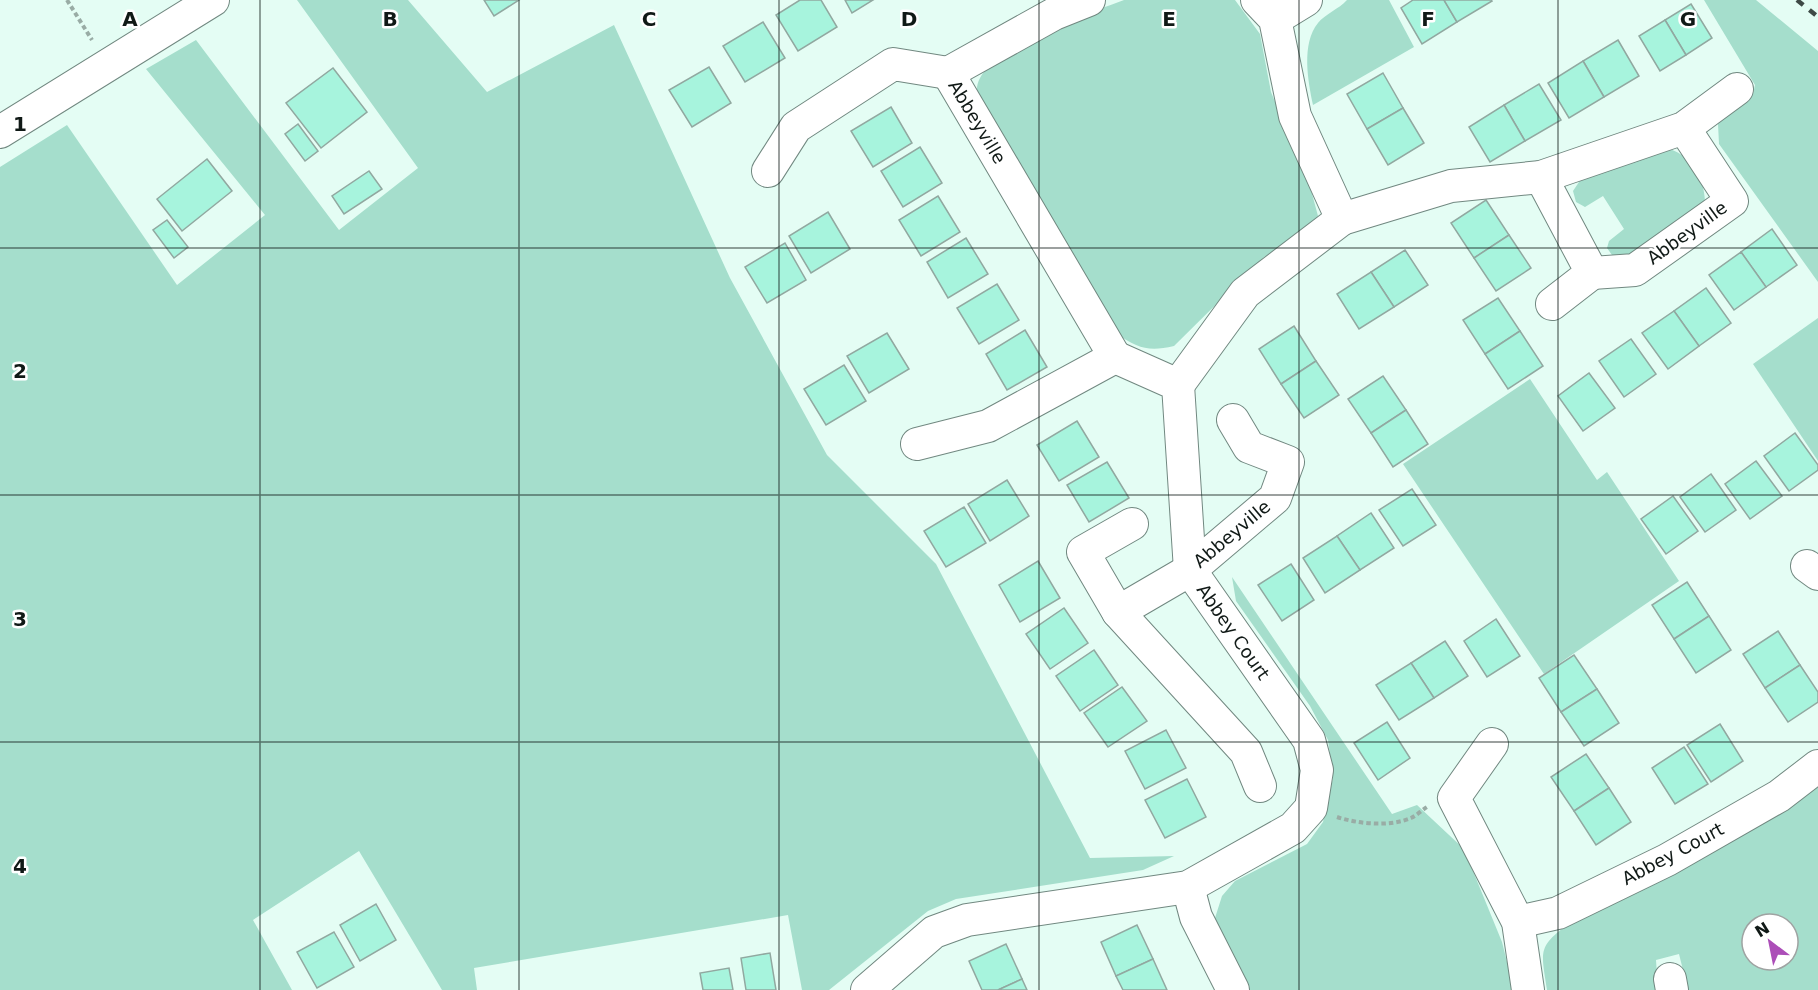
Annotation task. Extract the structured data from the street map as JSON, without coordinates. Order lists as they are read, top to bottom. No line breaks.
{"streets":{"street":["Abbeyville","Abbey Court"]},"crossings":[["Abbeyville","Abbey Court"]],"north":"top left","grid":{"columns":["A","B","C","D","E","F","G"],"rows":["1","2","3","4"]}}
